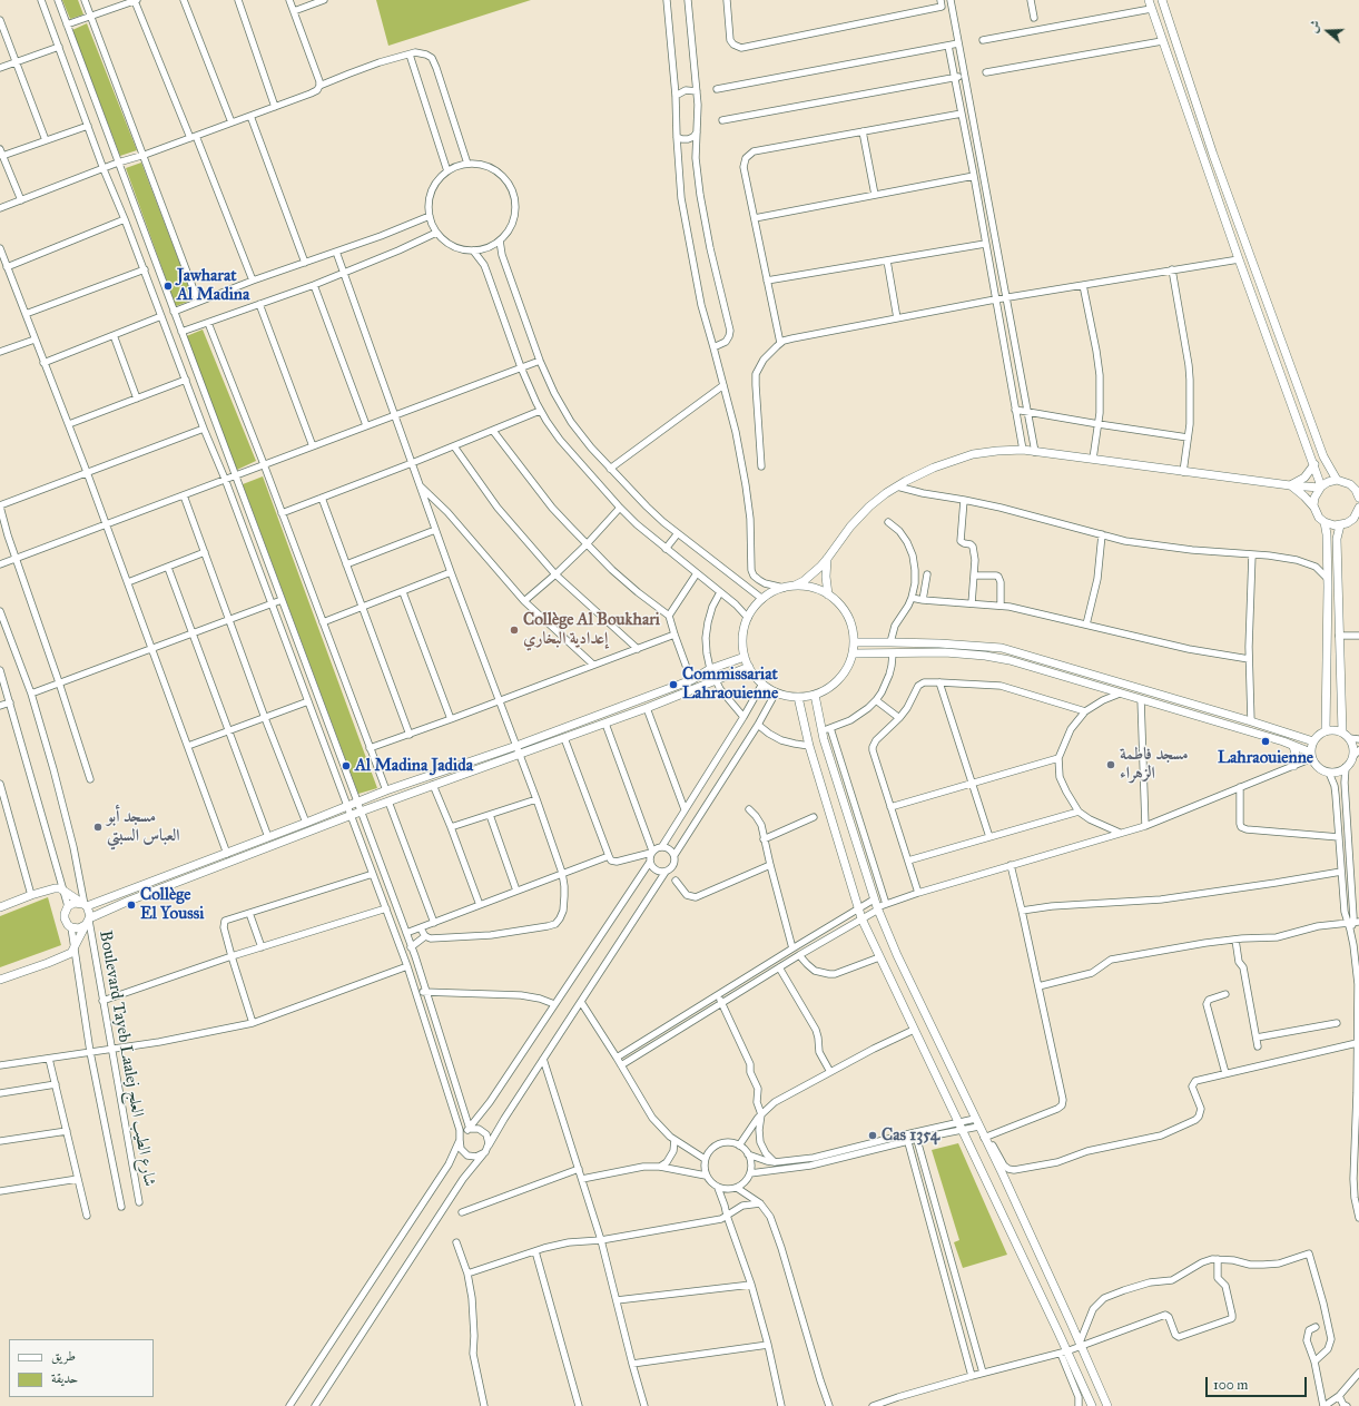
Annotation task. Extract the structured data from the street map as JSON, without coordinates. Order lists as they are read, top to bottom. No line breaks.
{"streets":{"street":["Boulevard Tayeb Laalej شارع الطيب العلج"]},"places":["Jawharat Al Madina","Collège Al Boukhari إعدادية البخاري","Commissariat Lahraouienne","Lahraouienne","مسجد فاطمة الزهراء","Al Madina Jadida","مسجد أبو العباس السبتي","Collège El Youssi","Cas 1354"],"legend":["طريق","حديقة"],"scale_bar":"100 m","north":"left"}
